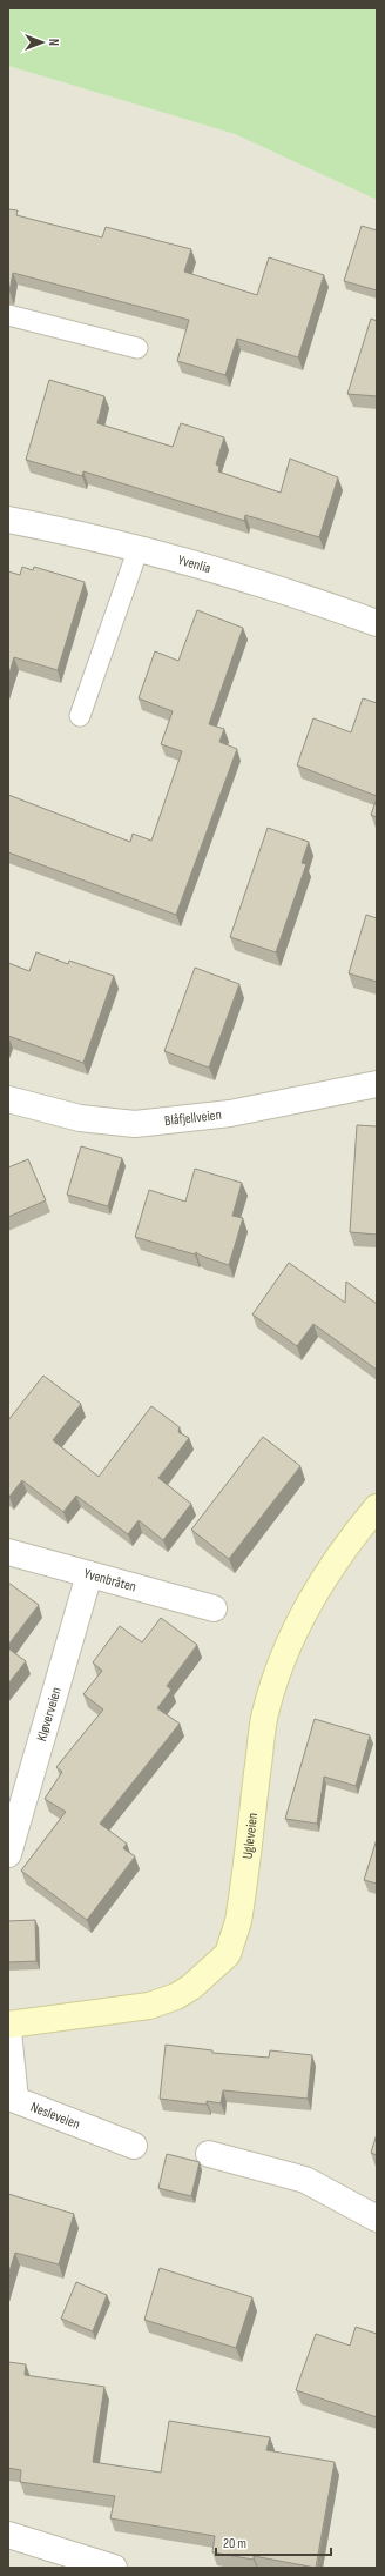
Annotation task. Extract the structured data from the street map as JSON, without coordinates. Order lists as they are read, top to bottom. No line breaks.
{"streets":{"street":["Yvenlia","Blåfjellveien","Yvenbråten","Kløverveien","Ugleveien","Nesleveien"]},"crossings":[["Yvenbråten","Kløverveien"]],"scale_bar":"20 m","north":"right"}
